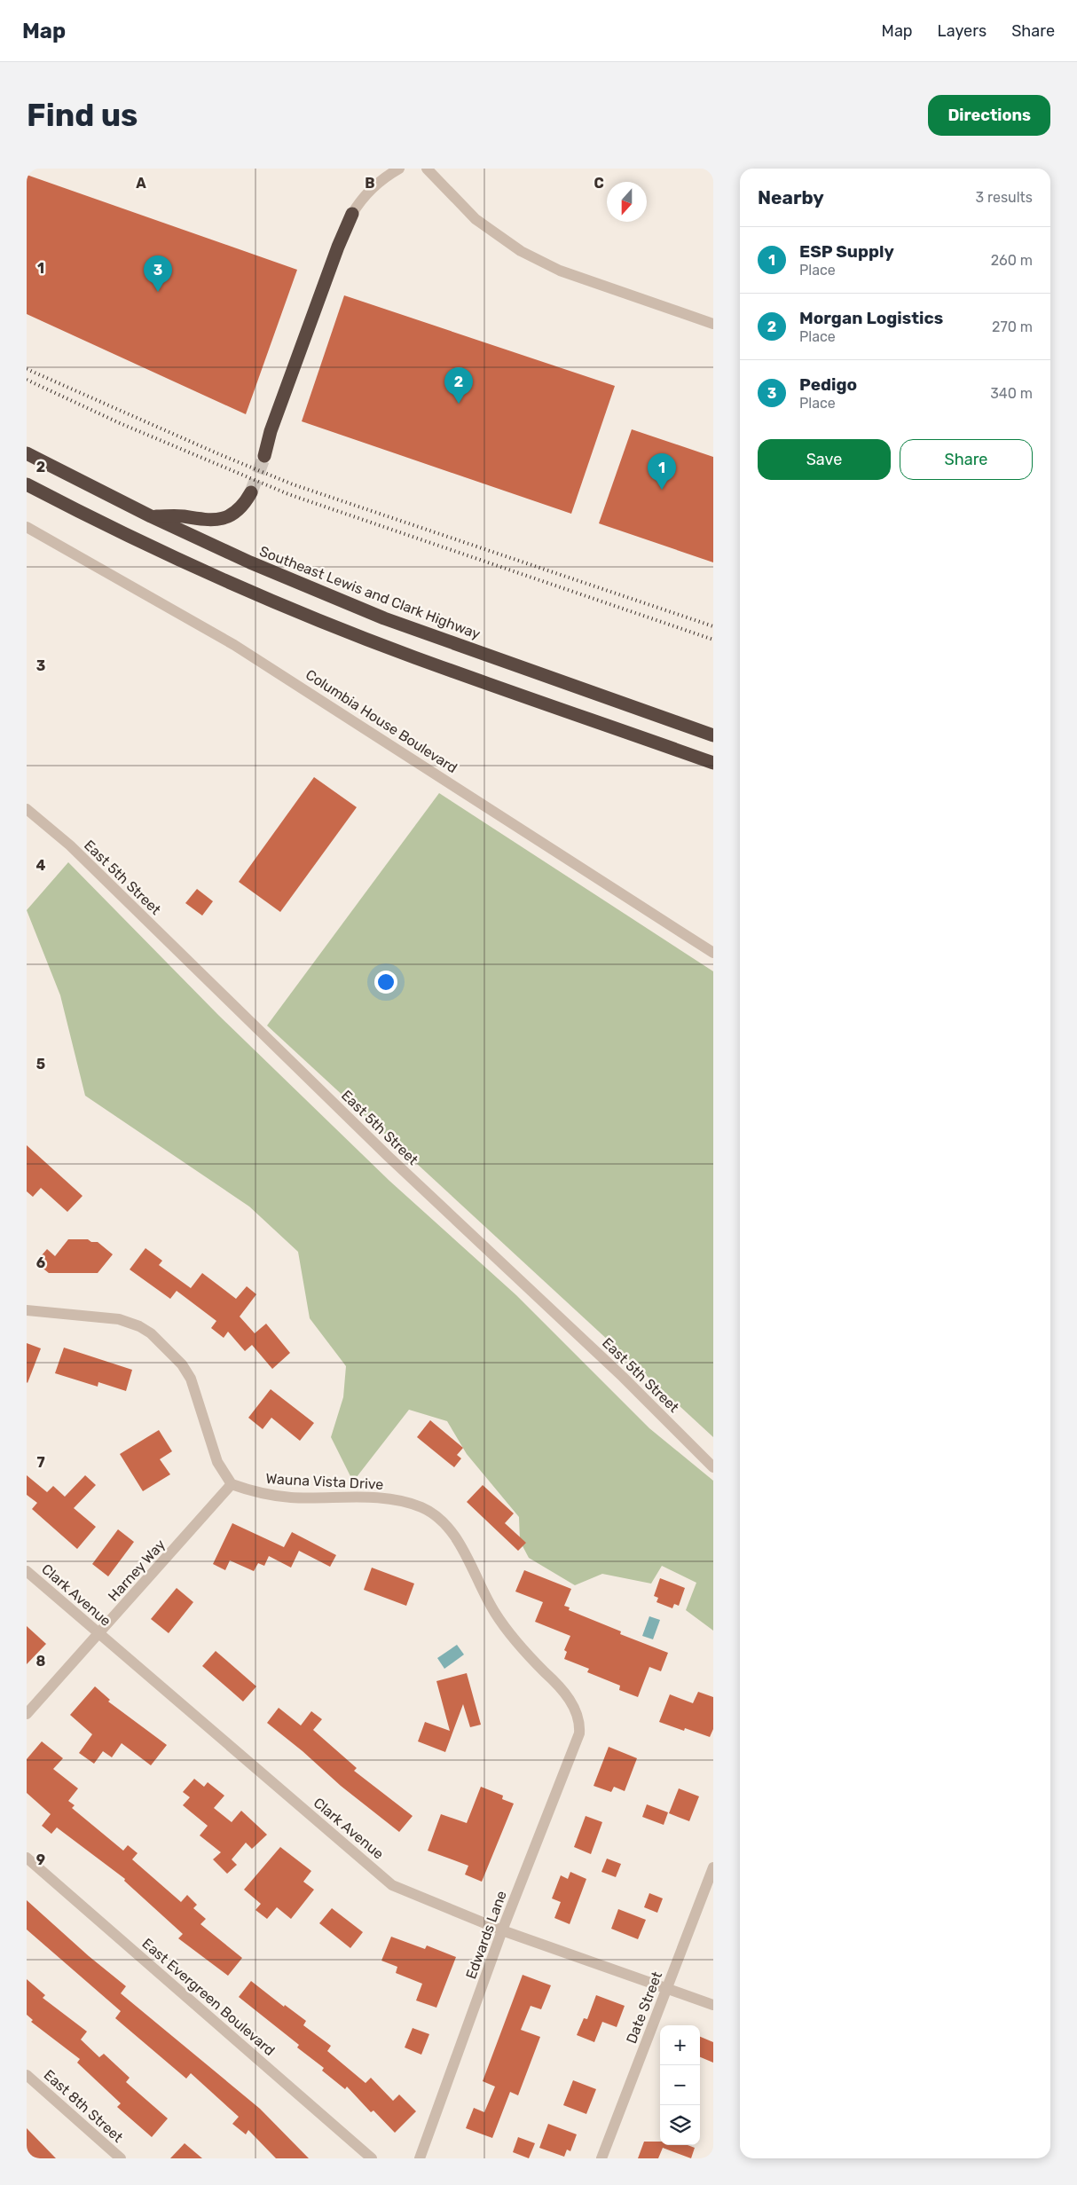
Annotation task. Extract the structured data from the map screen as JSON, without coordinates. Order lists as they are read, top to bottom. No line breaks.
{"streets":{"highway":["Southeast Lewis and Clark Highway"],"street":["Columbia House Boulevard","East 5th Street","Wauna Vista Drive","Harney Way","Clark Avenue","Edwards Lane","East Evergreen Boulevard","Date Street","East 8th Street"]},"crossings":[["Wauna Vista Drive","Harney Way"],["Wauna Vista Drive","Edwards Lane"],["Harney Way","Clark Avenue"],["Clark Avenue","Edwards Lane"],["Clark Avenue","Date Street"]],"north":"bottom","page":{"header":"Map","nav":["Map","Layers","Share"],"buttons":["Directions",["Save","Share"]],"title":"Find us","heading":["Nearby","3 results"],"list":[{"mark":"1","name":"ESP Supply","note":"Place","value":"260 m"},{"mark":"2","name":"Morgan Logistics","note":"Place","value":"270 m"},{"mark":"3","name":"Pedigo","note":"Place","value":"340 m"}],"pins":["3","2","1"],"map_buttons":["+","−"]},"grid":{"columns":["A","B","C"],"rows":["1","2","3","4","5","6","7","8","9"]}}
